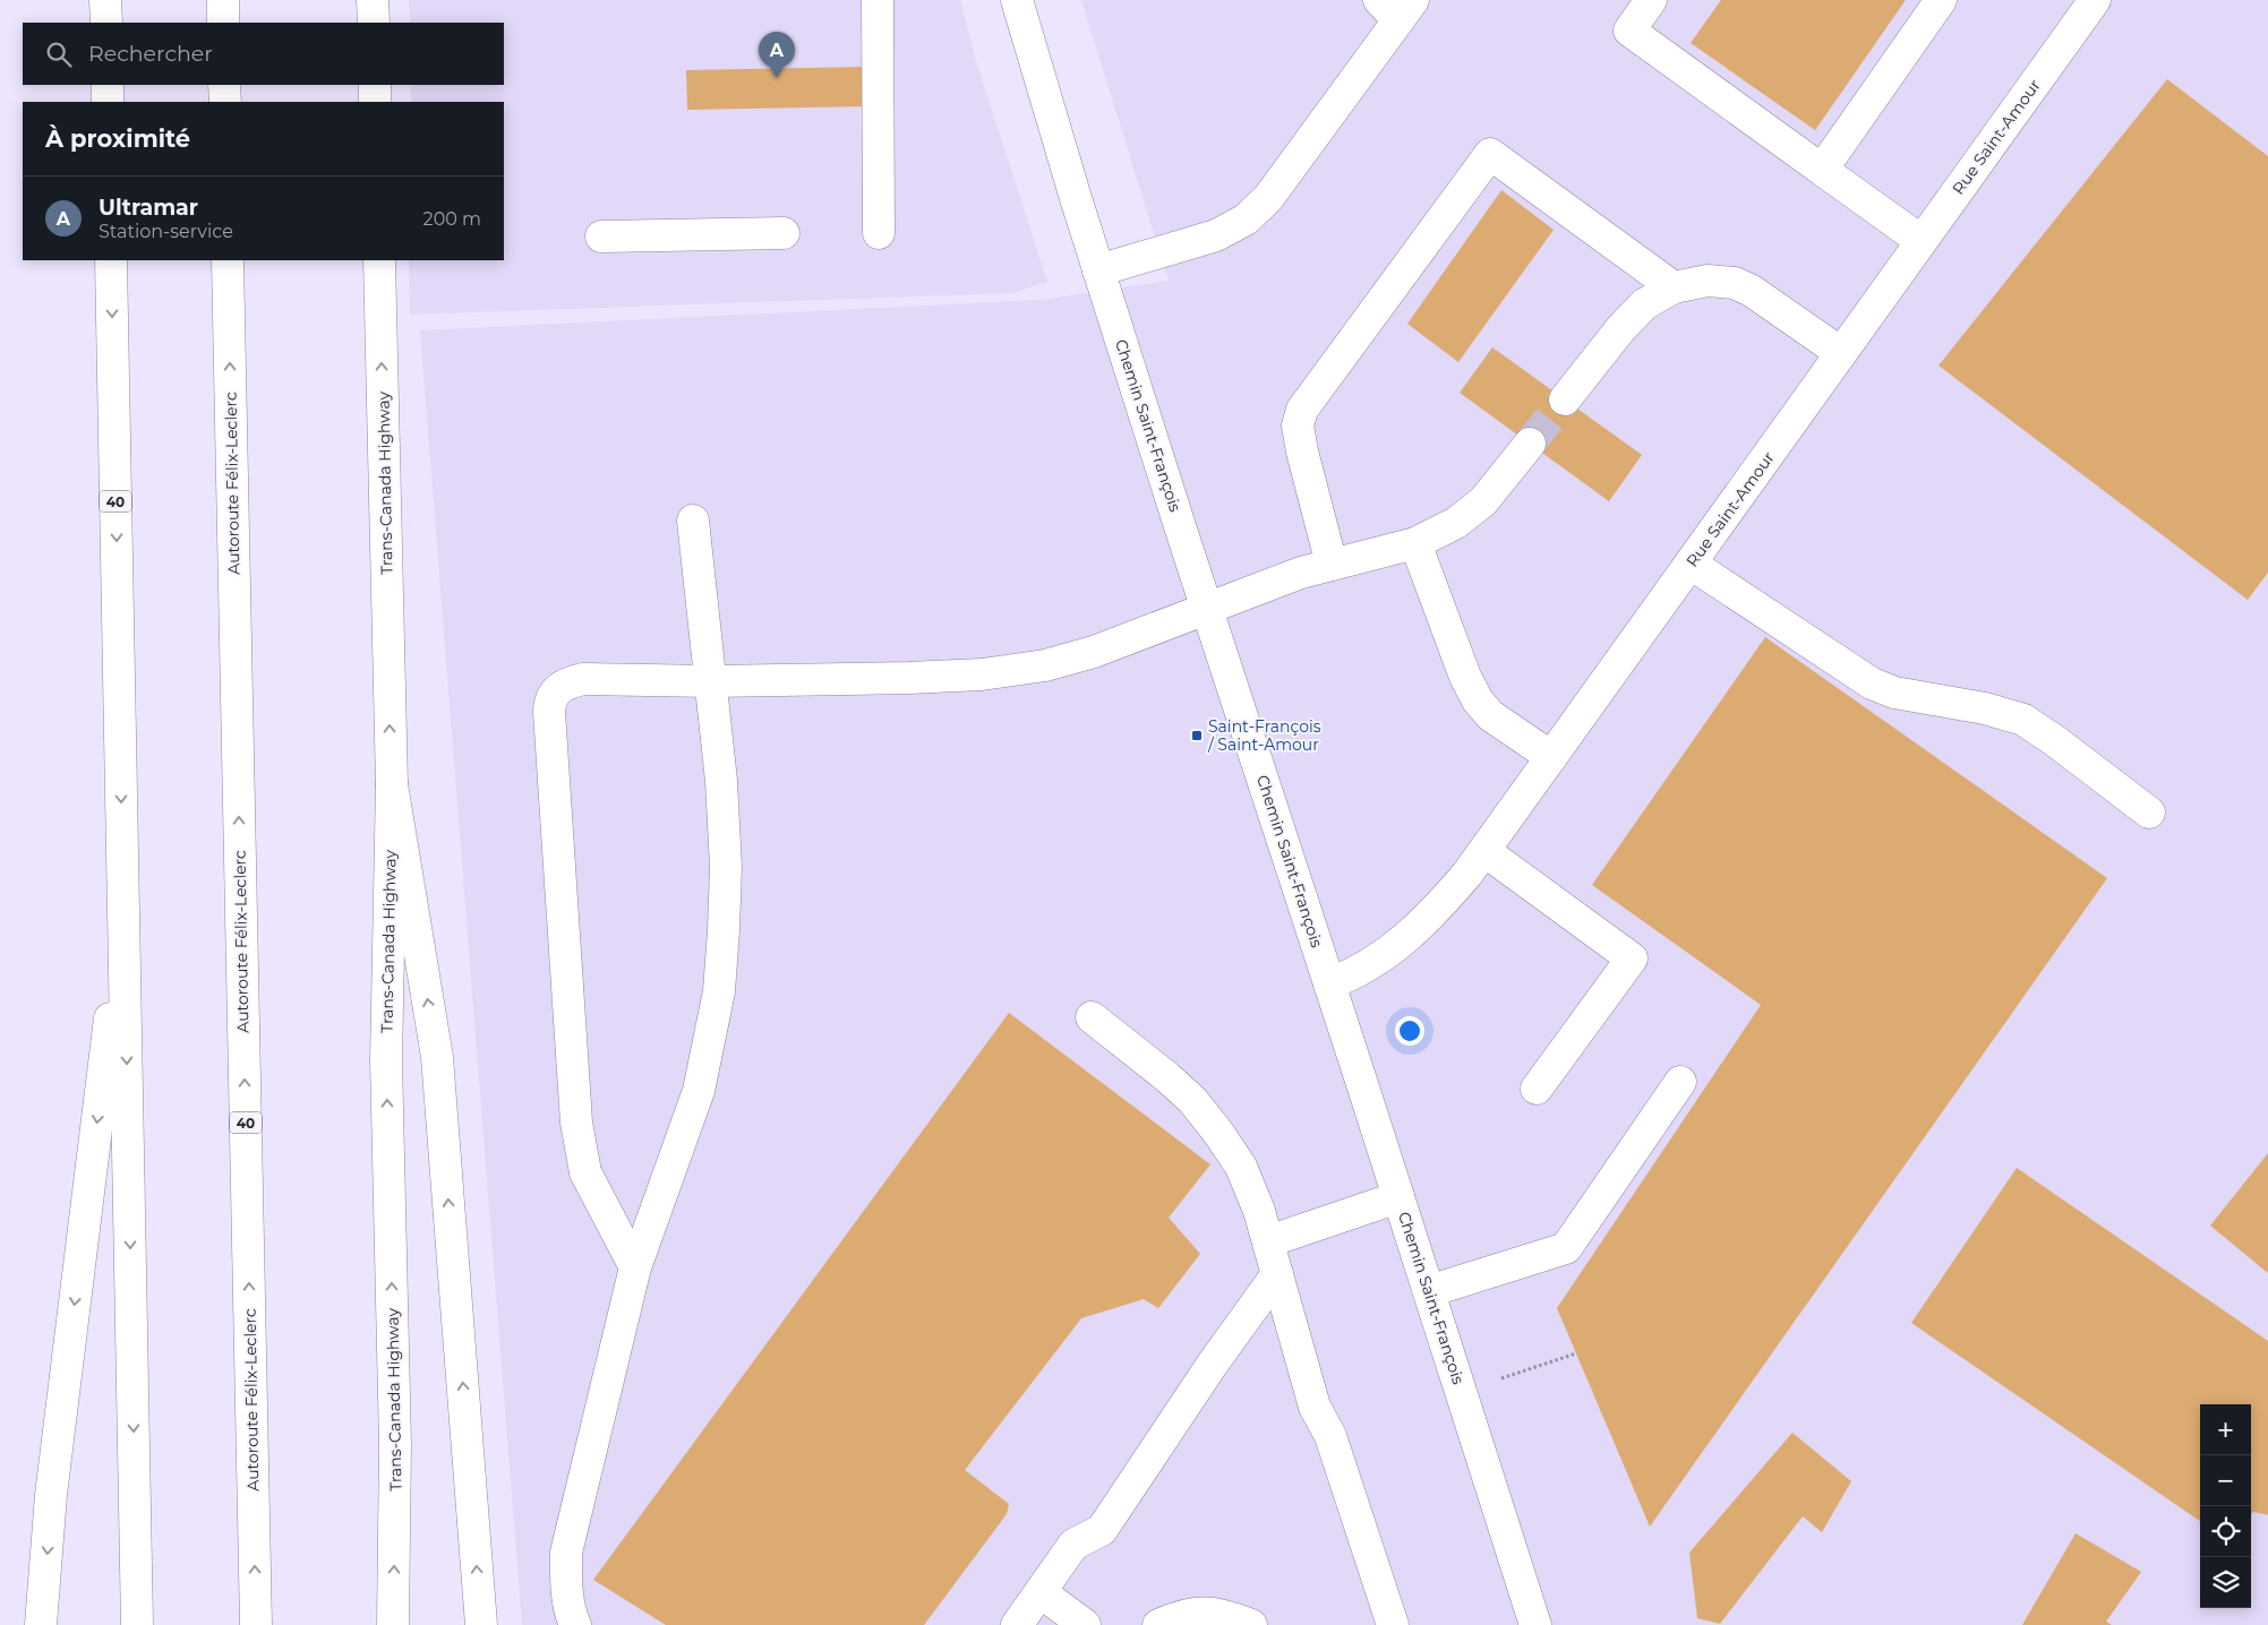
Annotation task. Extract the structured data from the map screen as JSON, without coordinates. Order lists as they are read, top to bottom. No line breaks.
{"streets":{"main road":["Rue Saint-Amour","Chemin Saint-François","Autoroute Félix-Leclerc","Trans-Canada Highway","40"]},"crossings":[["Rue Saint-Amour","Chemin Saint-François"]],"places":{"transit":["Saint-François / Saint-Amour"]},"page":{"search":"Rechercher","pins":"A","heading":"À proximité","list":[{"mark":"A","name":"Ultramar","note":"Station-service","value":"200 m"}],"map_buttons":["+","−"]}}
